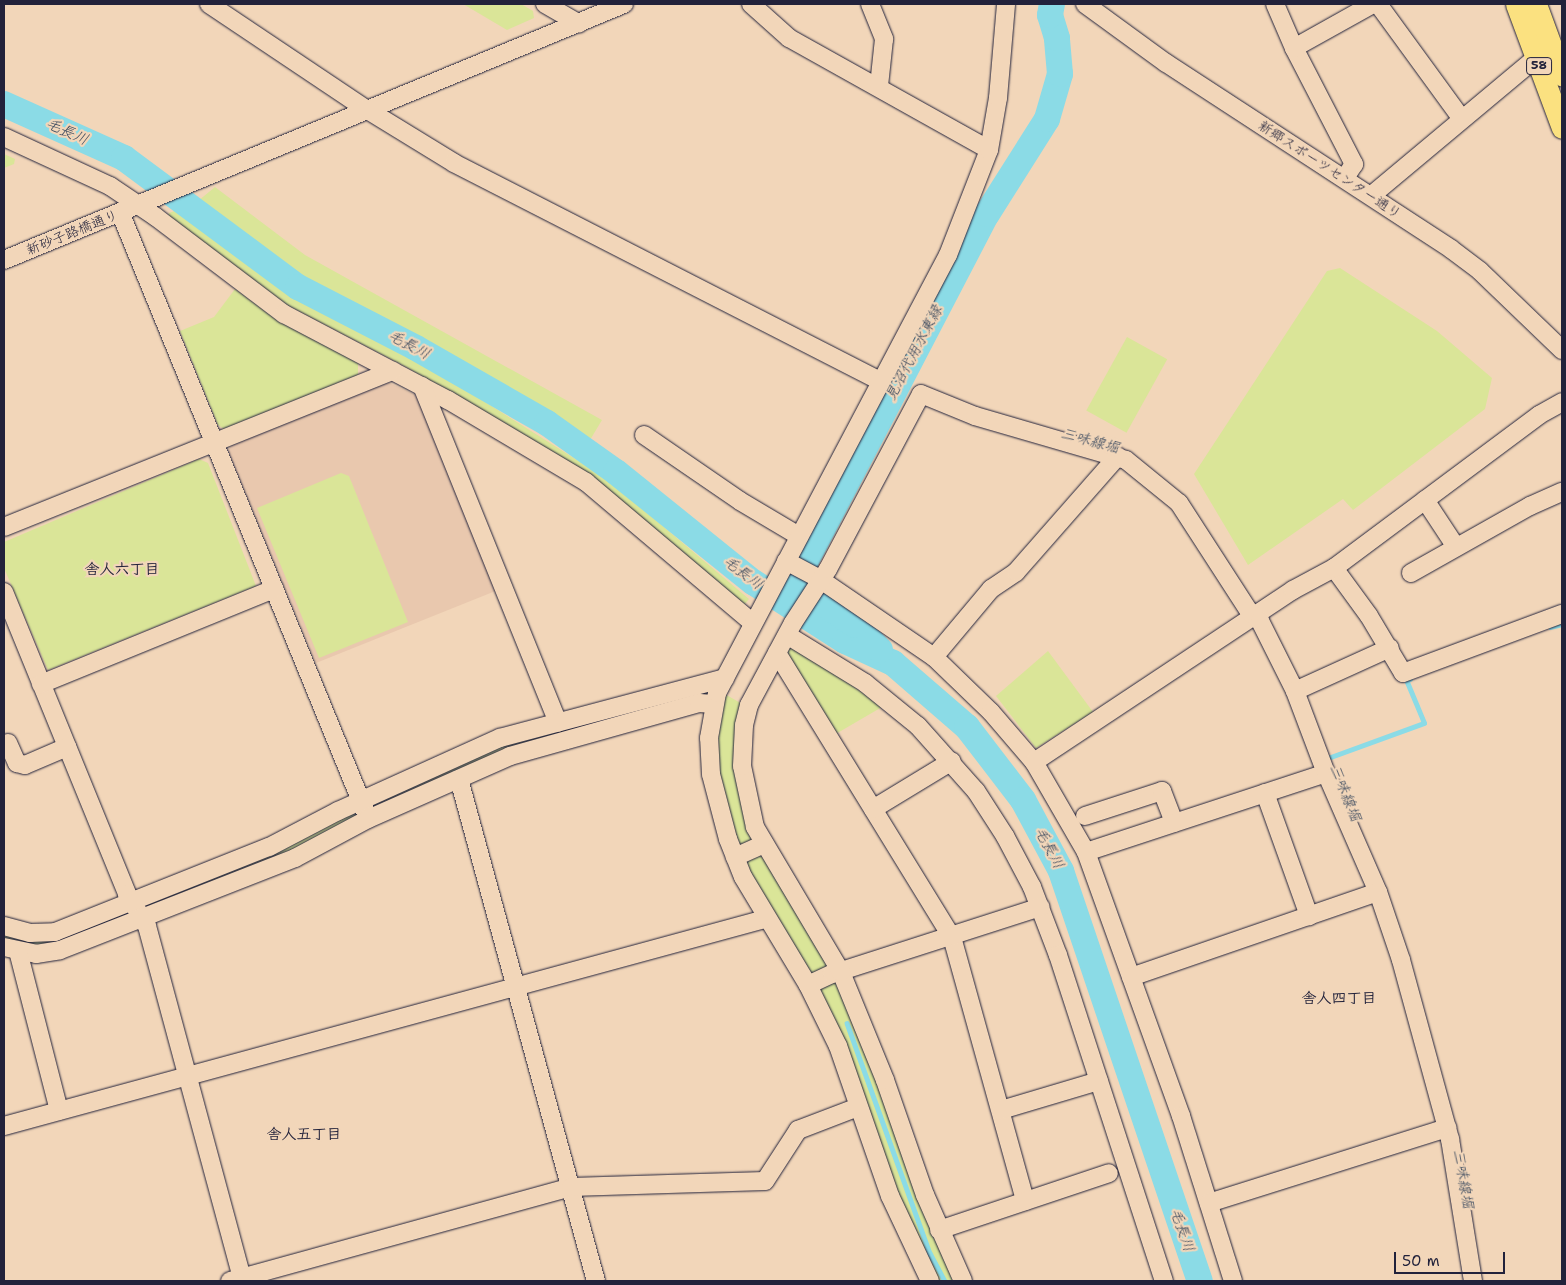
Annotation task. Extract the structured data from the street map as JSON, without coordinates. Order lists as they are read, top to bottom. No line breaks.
{"streets":{"main road":["58"],"street":["新郷スポーツセンター通り","新砂子路橋通り"]},"districts":["舎人六丁目","舎人四丁目","舎人五丁目"],"water":["毛長川","見沼代用水東縁","三味線堀"],"scale_bar":"50 m"}
